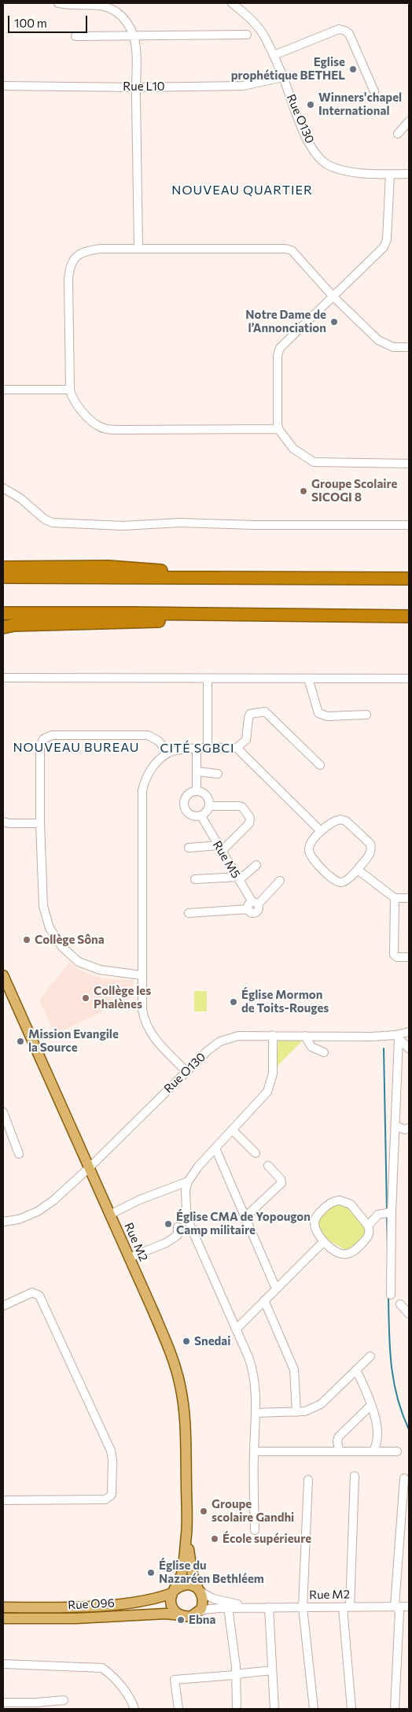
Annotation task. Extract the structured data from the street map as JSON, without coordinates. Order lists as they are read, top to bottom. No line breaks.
{"streets":{"main road":["Rue M2","Rue O96"],"street":["Rue L10","Rue O130","Rue M5"]},"crossings":[["Rue L10","Rue O130"],["Rue O130","Rue M2"]],"districts":["NOUVEAU QUARTIER","NOUVEAU BUREAU","CITÉ SGBCI"],"places":["Eglise prophétique BETHEL","Winners'chapel International","Notre Dame de l’Annonciation","Groupe Scolaire SICOGI 8","Collège Sôna","Collège les Phalènes","Église Mormon de Toits-Rouges","Mission Evangile la Source","Église CMA de Yopougon Camp militaire","Snedai","Groupe scolaire Gandhi","École supérieure","Église du Nazaréen Bethléem","Ebna"],"scale_bar":"100 m"}
